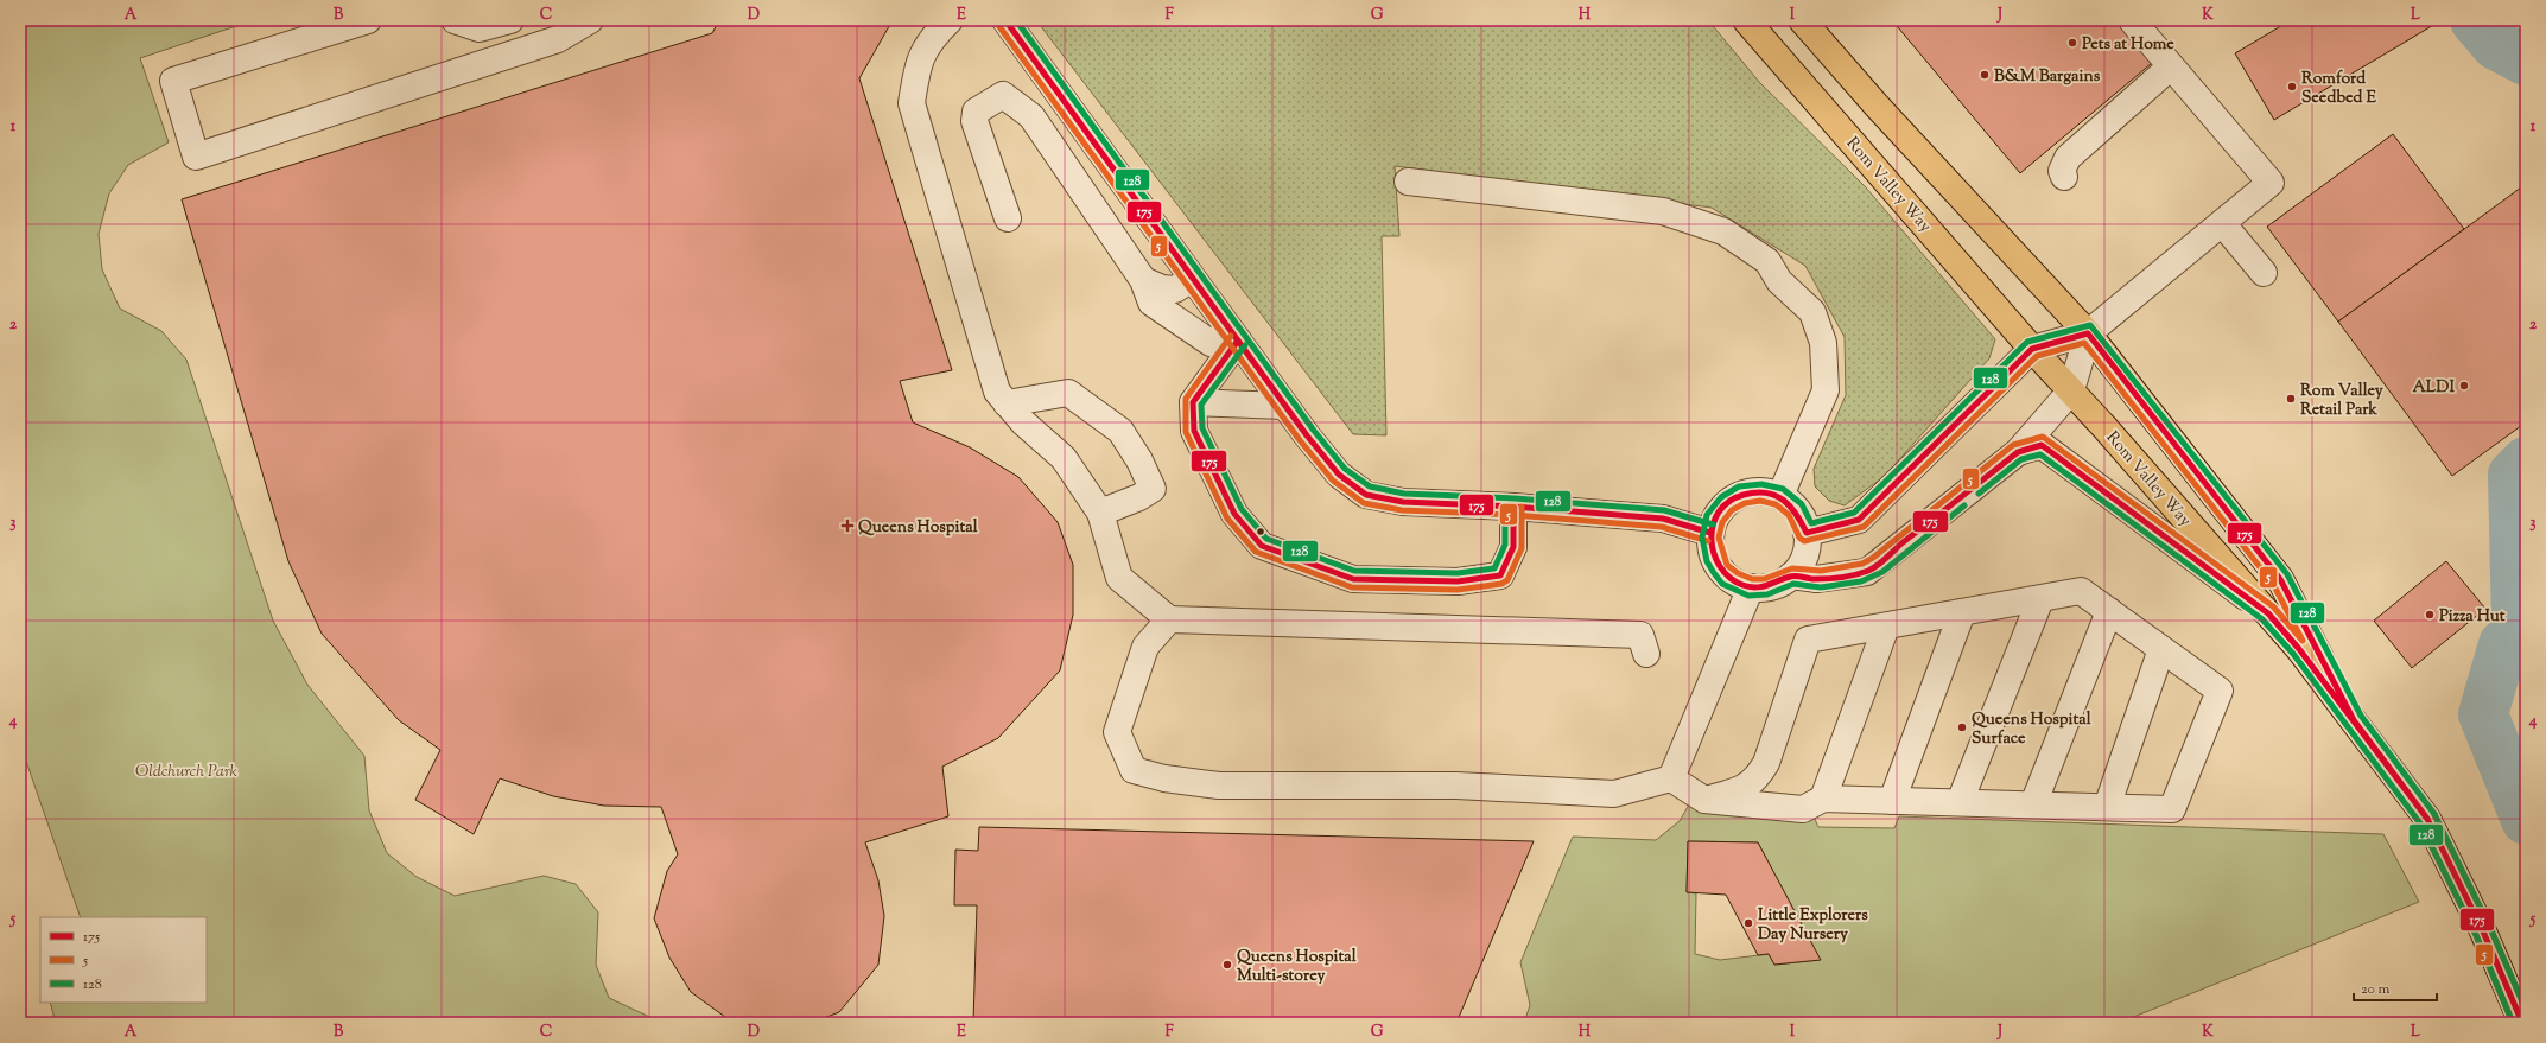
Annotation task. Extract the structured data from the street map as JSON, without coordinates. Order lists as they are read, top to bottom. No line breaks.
{"streets":{"main road":["Rom Valley Way"]},"parks":["Oldchurch Park"],"places":{"other":["Pets at Home","B&M Bargains","Romford Seedbed E","ALDI","Rom Valley Retail Park","Pizza Hut","Queens Hospital Surface","Little Explorers Day Nursery","Queens Hospital Multi-storey"],"health":["Queens Hospital"]},"lines":["transit line 175","transit line 128","transit line 5"],"legend":["175","5","128"],"scale_bar":"20 m","grid":{"columns":["A","B","C","D","E","F","G","H","I","J","K","L"],"rows":["1","2","3","4","5"]}}
